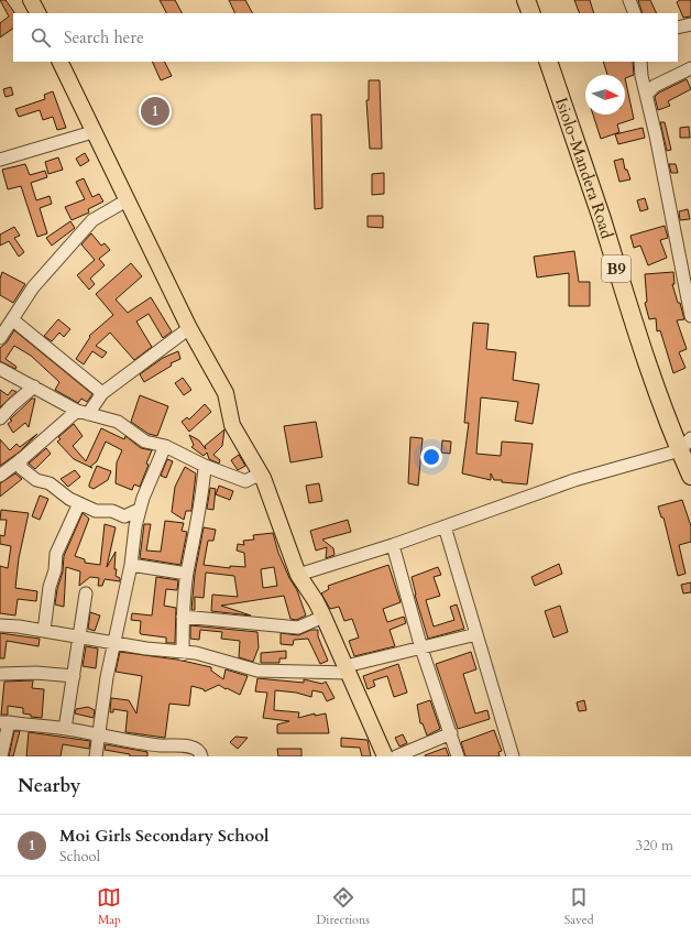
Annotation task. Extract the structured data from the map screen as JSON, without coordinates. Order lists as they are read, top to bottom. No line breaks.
{"streets":{"highway":["Isiolo-Mandera Road","B9"]},"north":"right","page":{"search":"Search here","pins":"1","heading":"Nearby","list":[{"mark":"1","name":"Moi Girls Secondary School","note":"School","value":"320 m"}],"nav":["Map","Directions","Saved"]}}
